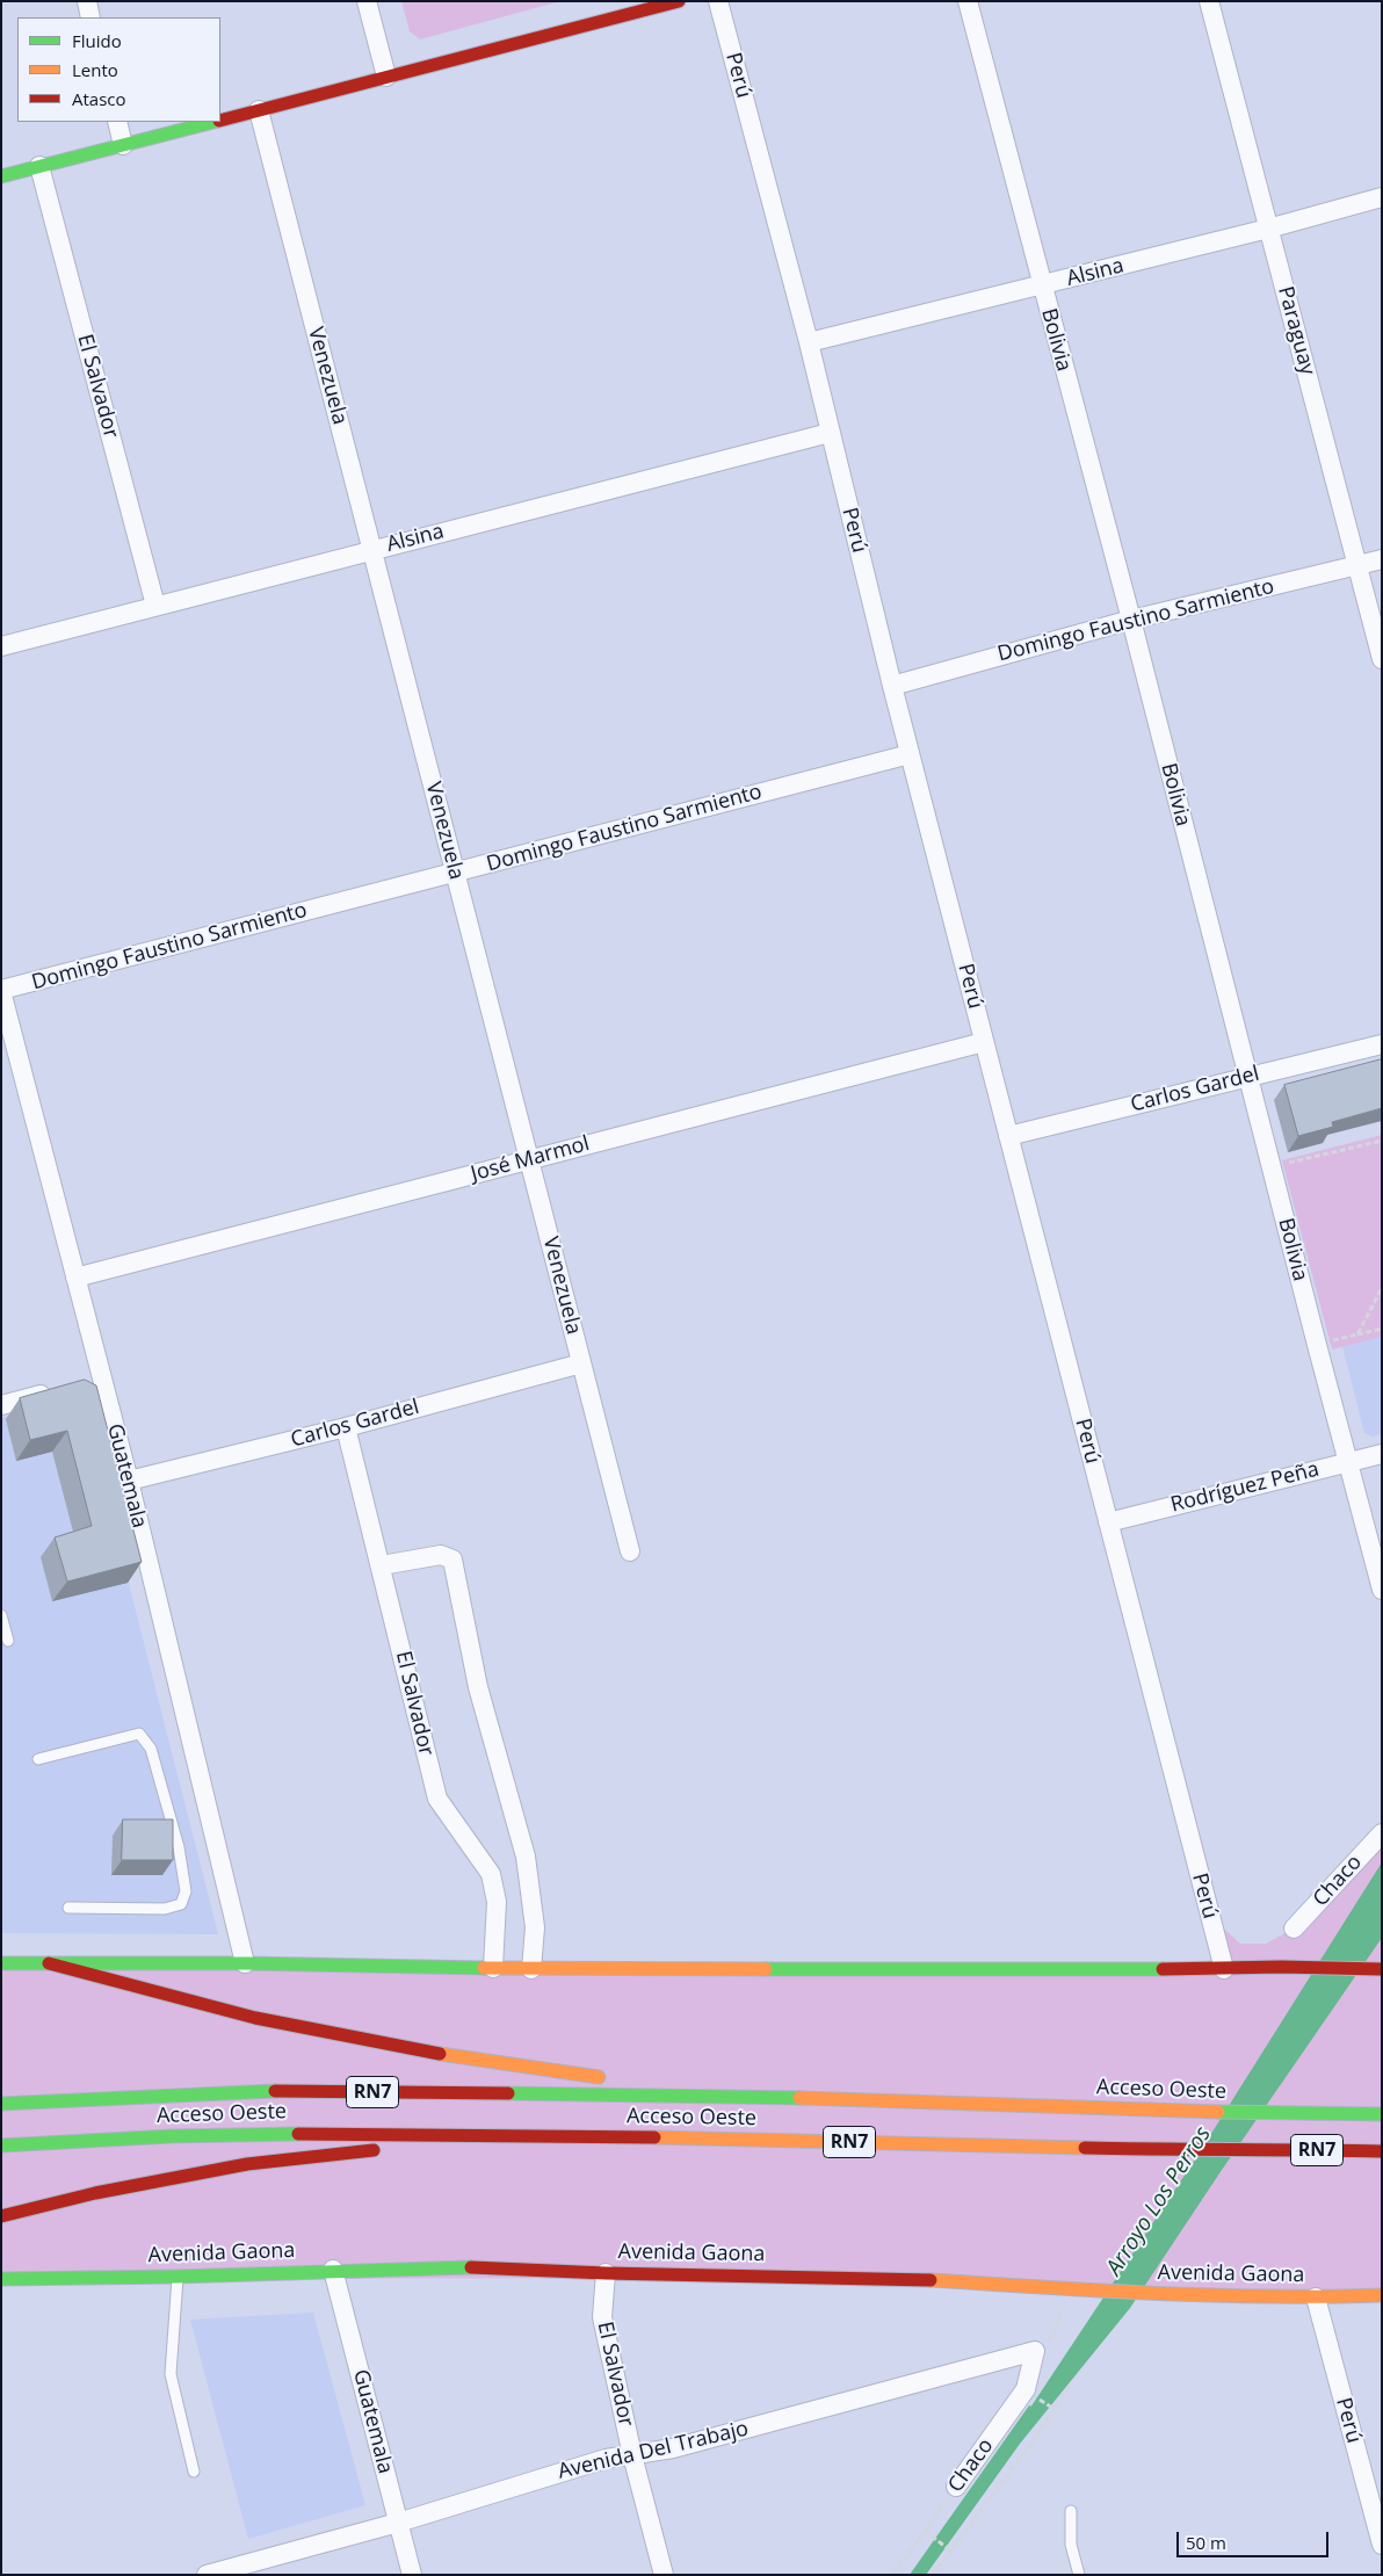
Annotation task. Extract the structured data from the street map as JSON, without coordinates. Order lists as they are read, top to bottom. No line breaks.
{"streets":{"main road":["Acceso Oeste","RN7","Avenida Gaona"],"street":["Perú","Alsina","Paraguay","Bolivia","Venezuela","El Salvador","Domingo Faustino Sarmiento","Carlos Gardel","José Marmol","Guatemala","Rodríguez Peña","Chaco","Avenida Del Trabajo"]},"crossings":[["Perú","Alsina"],["Perú","Domingo Faustino Sarmiento"],["Perú","Carlos Gardel"],["Perú","José Marmol"],["Perú","Rodríguez Peña"],["Perú","Avenida Gaona"],["Alsina","Paraguay"],["Alsina","Bolivia"],["Alsina","Venezuela"],["Alsina","El Salvador"],["Paraguay","Domingo Faustino Sarmiento"],["Bolivia","Domingo Faustino Sarmiento"],["Bolivia","Carlos Gardel"],["Bolivia","Rodríguez Peña"],["Venezuela","Domingo Faustino Sarmiento"],["Venezuela","Carlos Gardel"],["Venezuela","José Marmol"],["El Salvador","Carlos Gardel"],["El Salvador","Avenida Gaona"],["El Salvador","Avenida Del Trabajo"],["Domingo Faustino Sarmiento","Guatemala"],["Carlos Gardel","Guatemala"],["José Marmol","Guatemala"],["Guatemala","Avenida Gaona"],["Guatemala","Avenida Del Trabajo"],["Chaco","Avenida Del Trabajo"]],"water":["Arroyo Los Perros"],"legend":["Fluido","Lento","Atasco"],"scale_bar":"50 m"}
